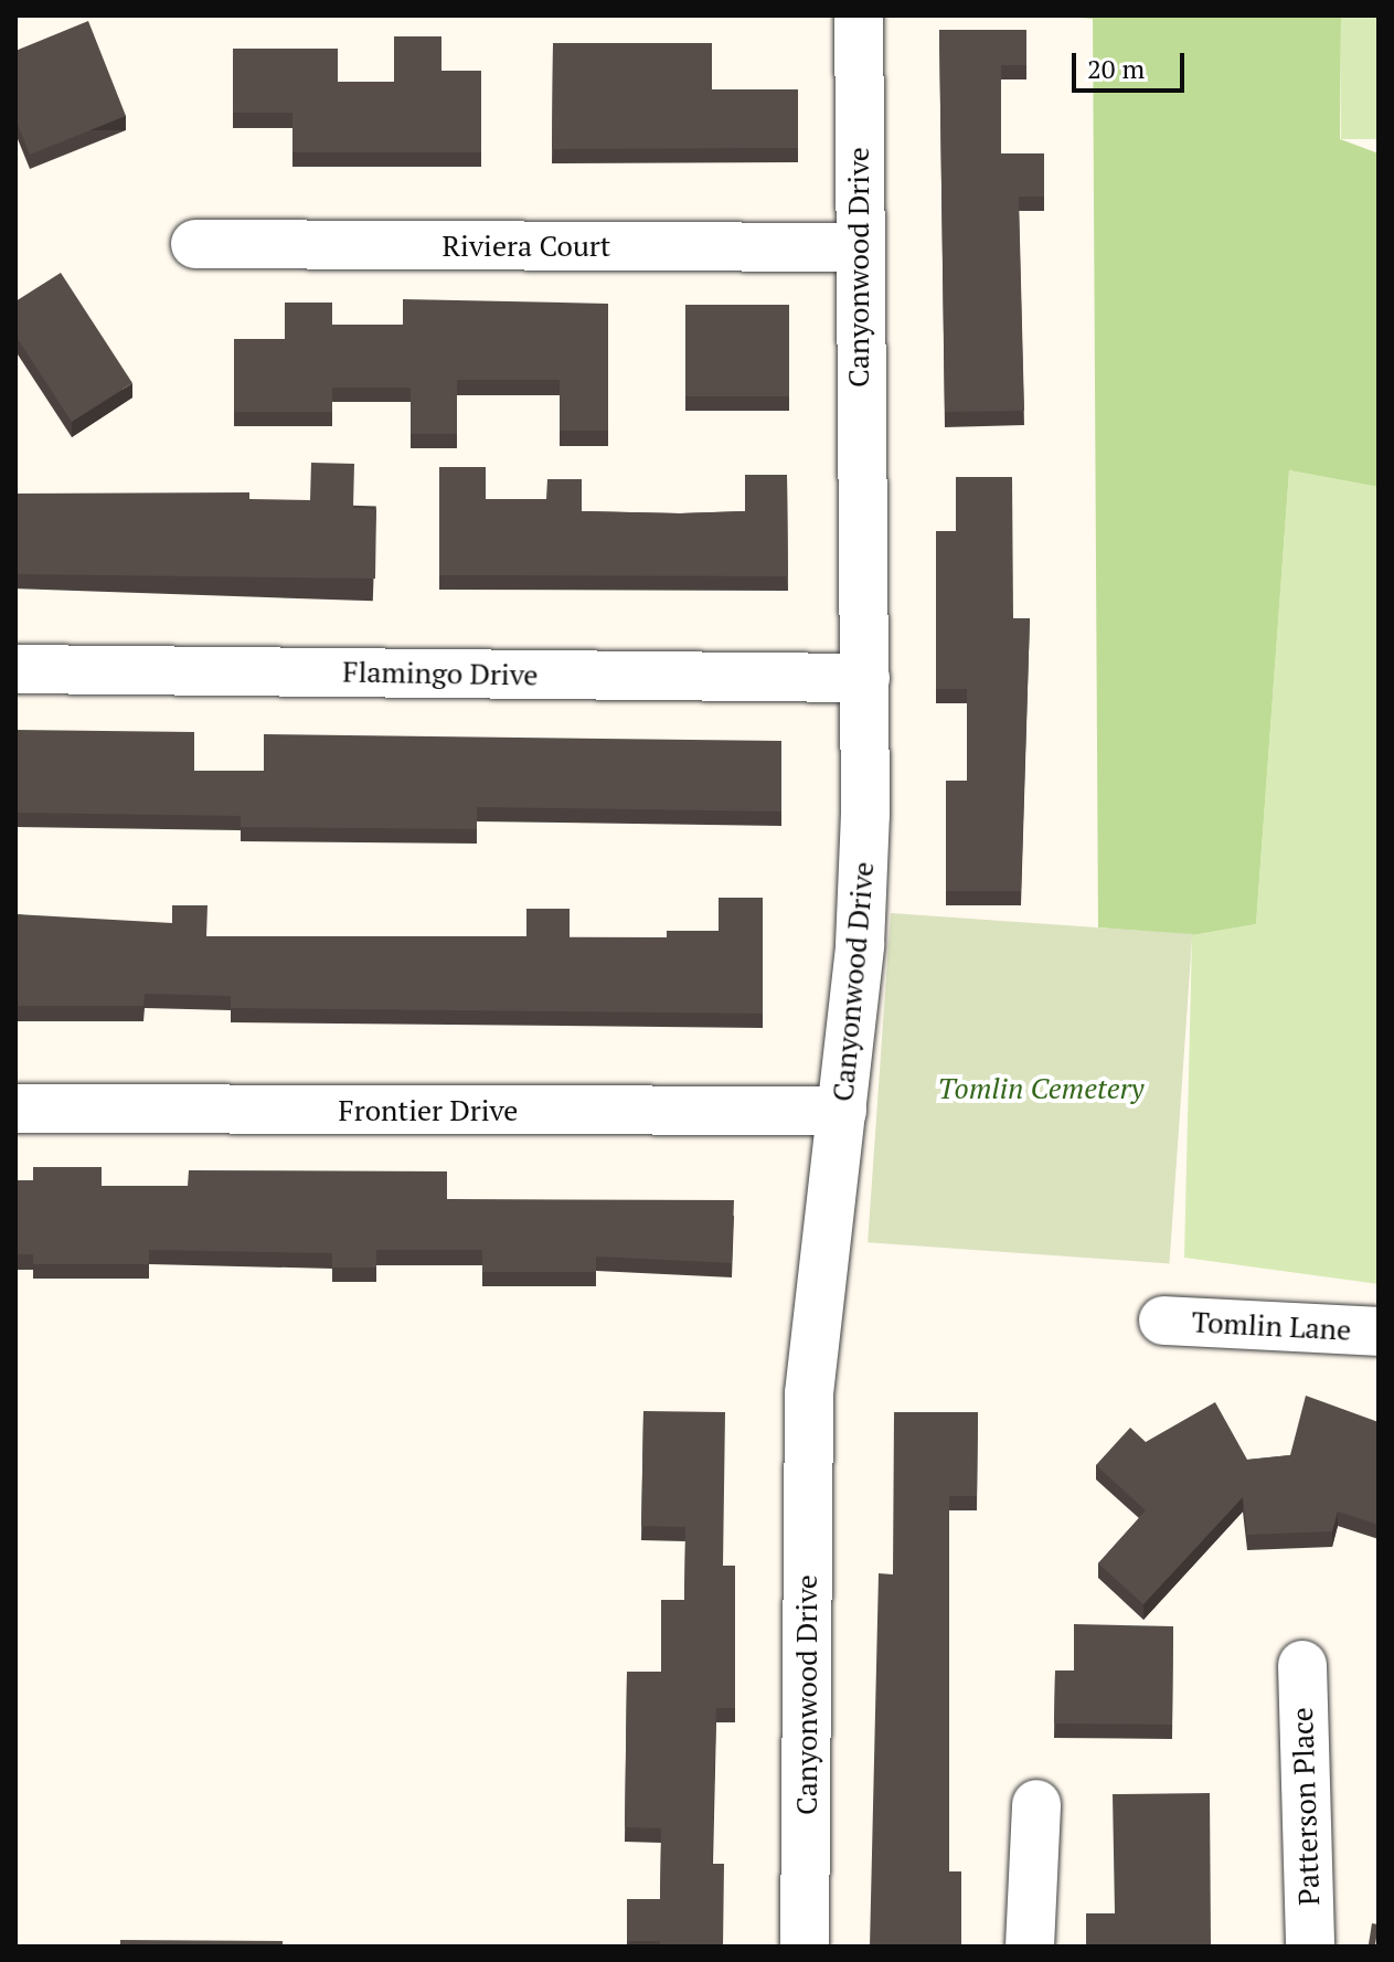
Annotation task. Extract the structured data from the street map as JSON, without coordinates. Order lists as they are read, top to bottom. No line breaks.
{"streets":{"street":["Riviera Court","Canyonwood Drive","Flamingo Drive","Frontier Drive","Tomlin Lane","Patterson Place"]},"crossings":[["Riviera Court","Canyonwood Drive"],["Canyonwood Drive","Flamingo Drive"],["Canyonwood Drive","Frontier Drive"]],"parks":["Tomlin Cemetery"],"scale_bar":"20 m"}
